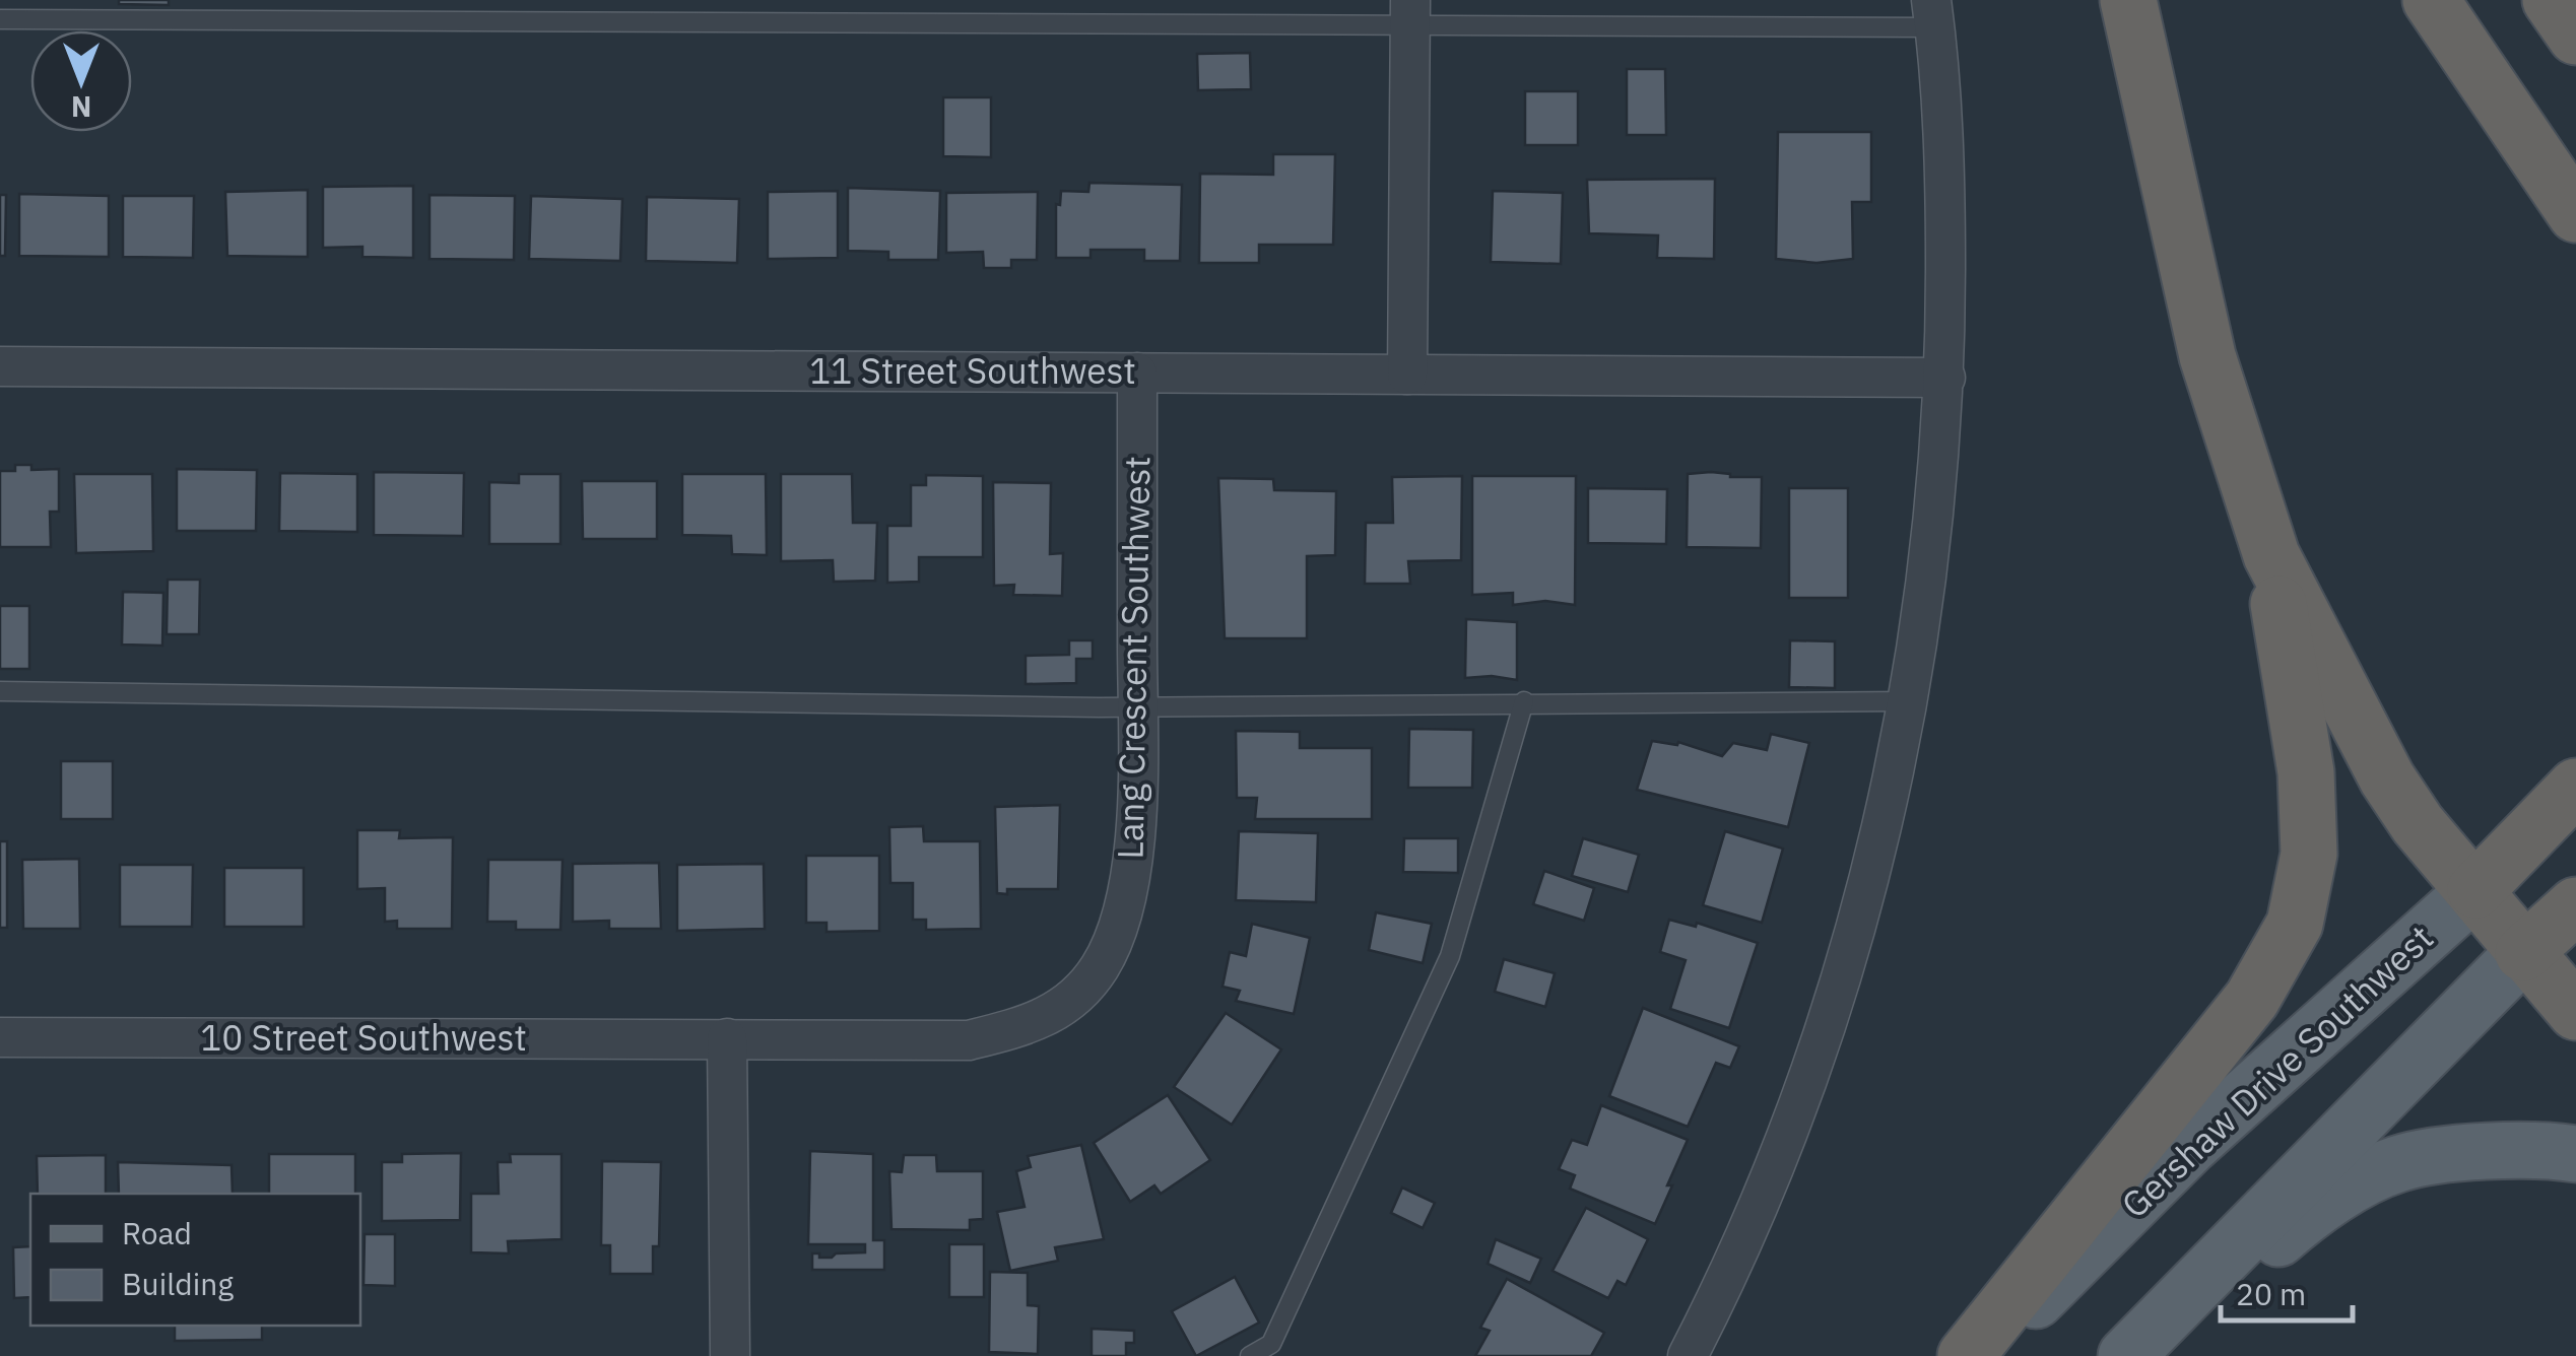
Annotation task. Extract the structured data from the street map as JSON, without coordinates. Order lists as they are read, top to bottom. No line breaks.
{"streets":{"highway":["Gershaw Drive Southwest"],"street":["11 Street Southwest","Lang Crescent Southwest","10 Street Southwest"]},"crossings":[["11 Street Southwest","Lang Crescent Southwest"],["Lang Crescent Southwest","10 Street Southwest"]],"legend":["Road","Building"],"scale_bar":"20 m","north":"bottom"}
